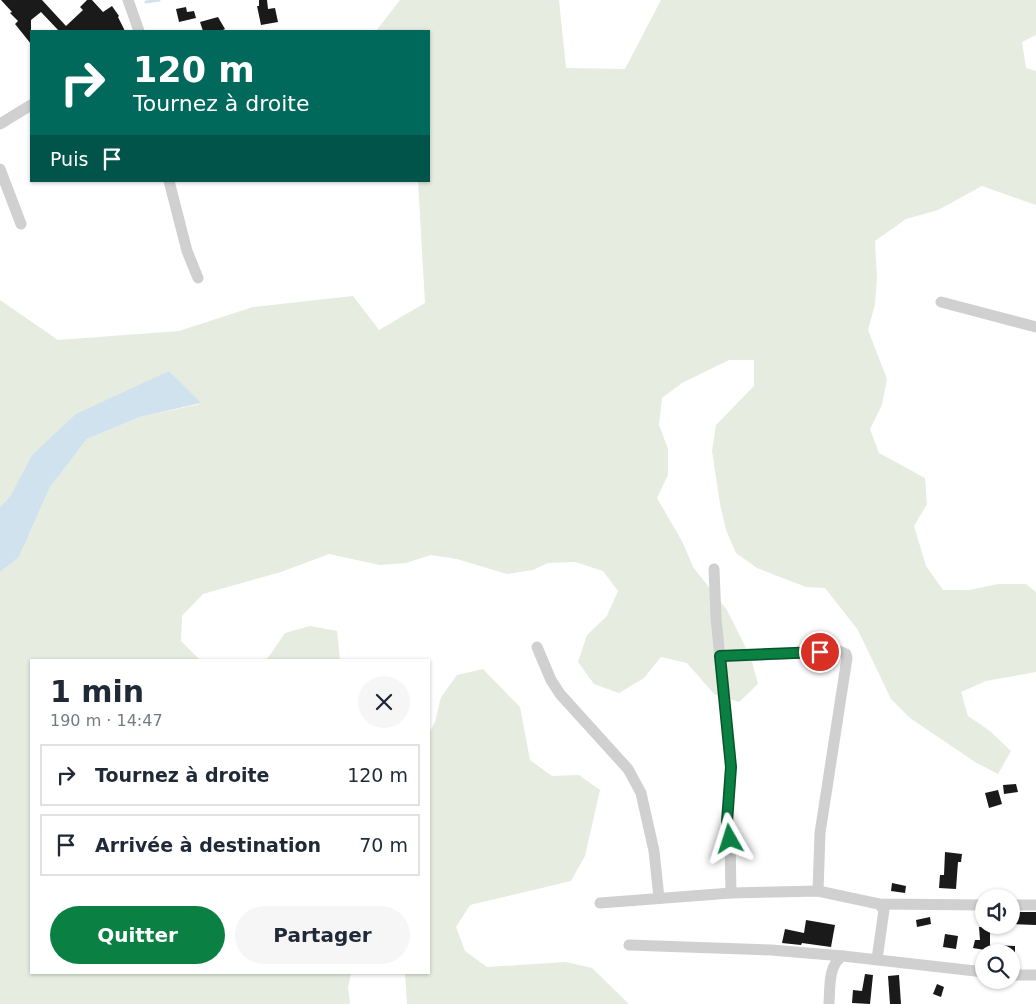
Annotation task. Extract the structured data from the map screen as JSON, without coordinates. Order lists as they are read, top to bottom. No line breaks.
{"page":{"turn":["120 m","Tournez à droite"],"then":"Puis","heading":["1 min","190 m · 14:47"],"list":[{"name":"Tournez à droite","value":"120 m"},{"name":"Arrivée à destination","value":"70 m"}],"buttons":["Quitter","Partager"]}}
